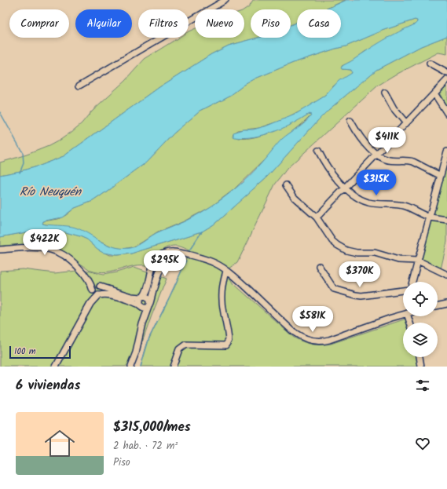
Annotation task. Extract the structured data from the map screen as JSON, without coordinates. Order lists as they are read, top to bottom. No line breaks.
{"water":["Río Neuquén"],"scale_bar":"100 m","page":{"chip":["Comprar","Alquilar","Filtros","Nuevo","Piso","Casa"],"price":["$411K","$315K","$422K","$295K","$370K","$581K"],"scale":"100 m","heading":"6 viviendas","list":[{"name":"$315,000/mes","note":"2 hab. · 72 m² · Piso"}]}}
